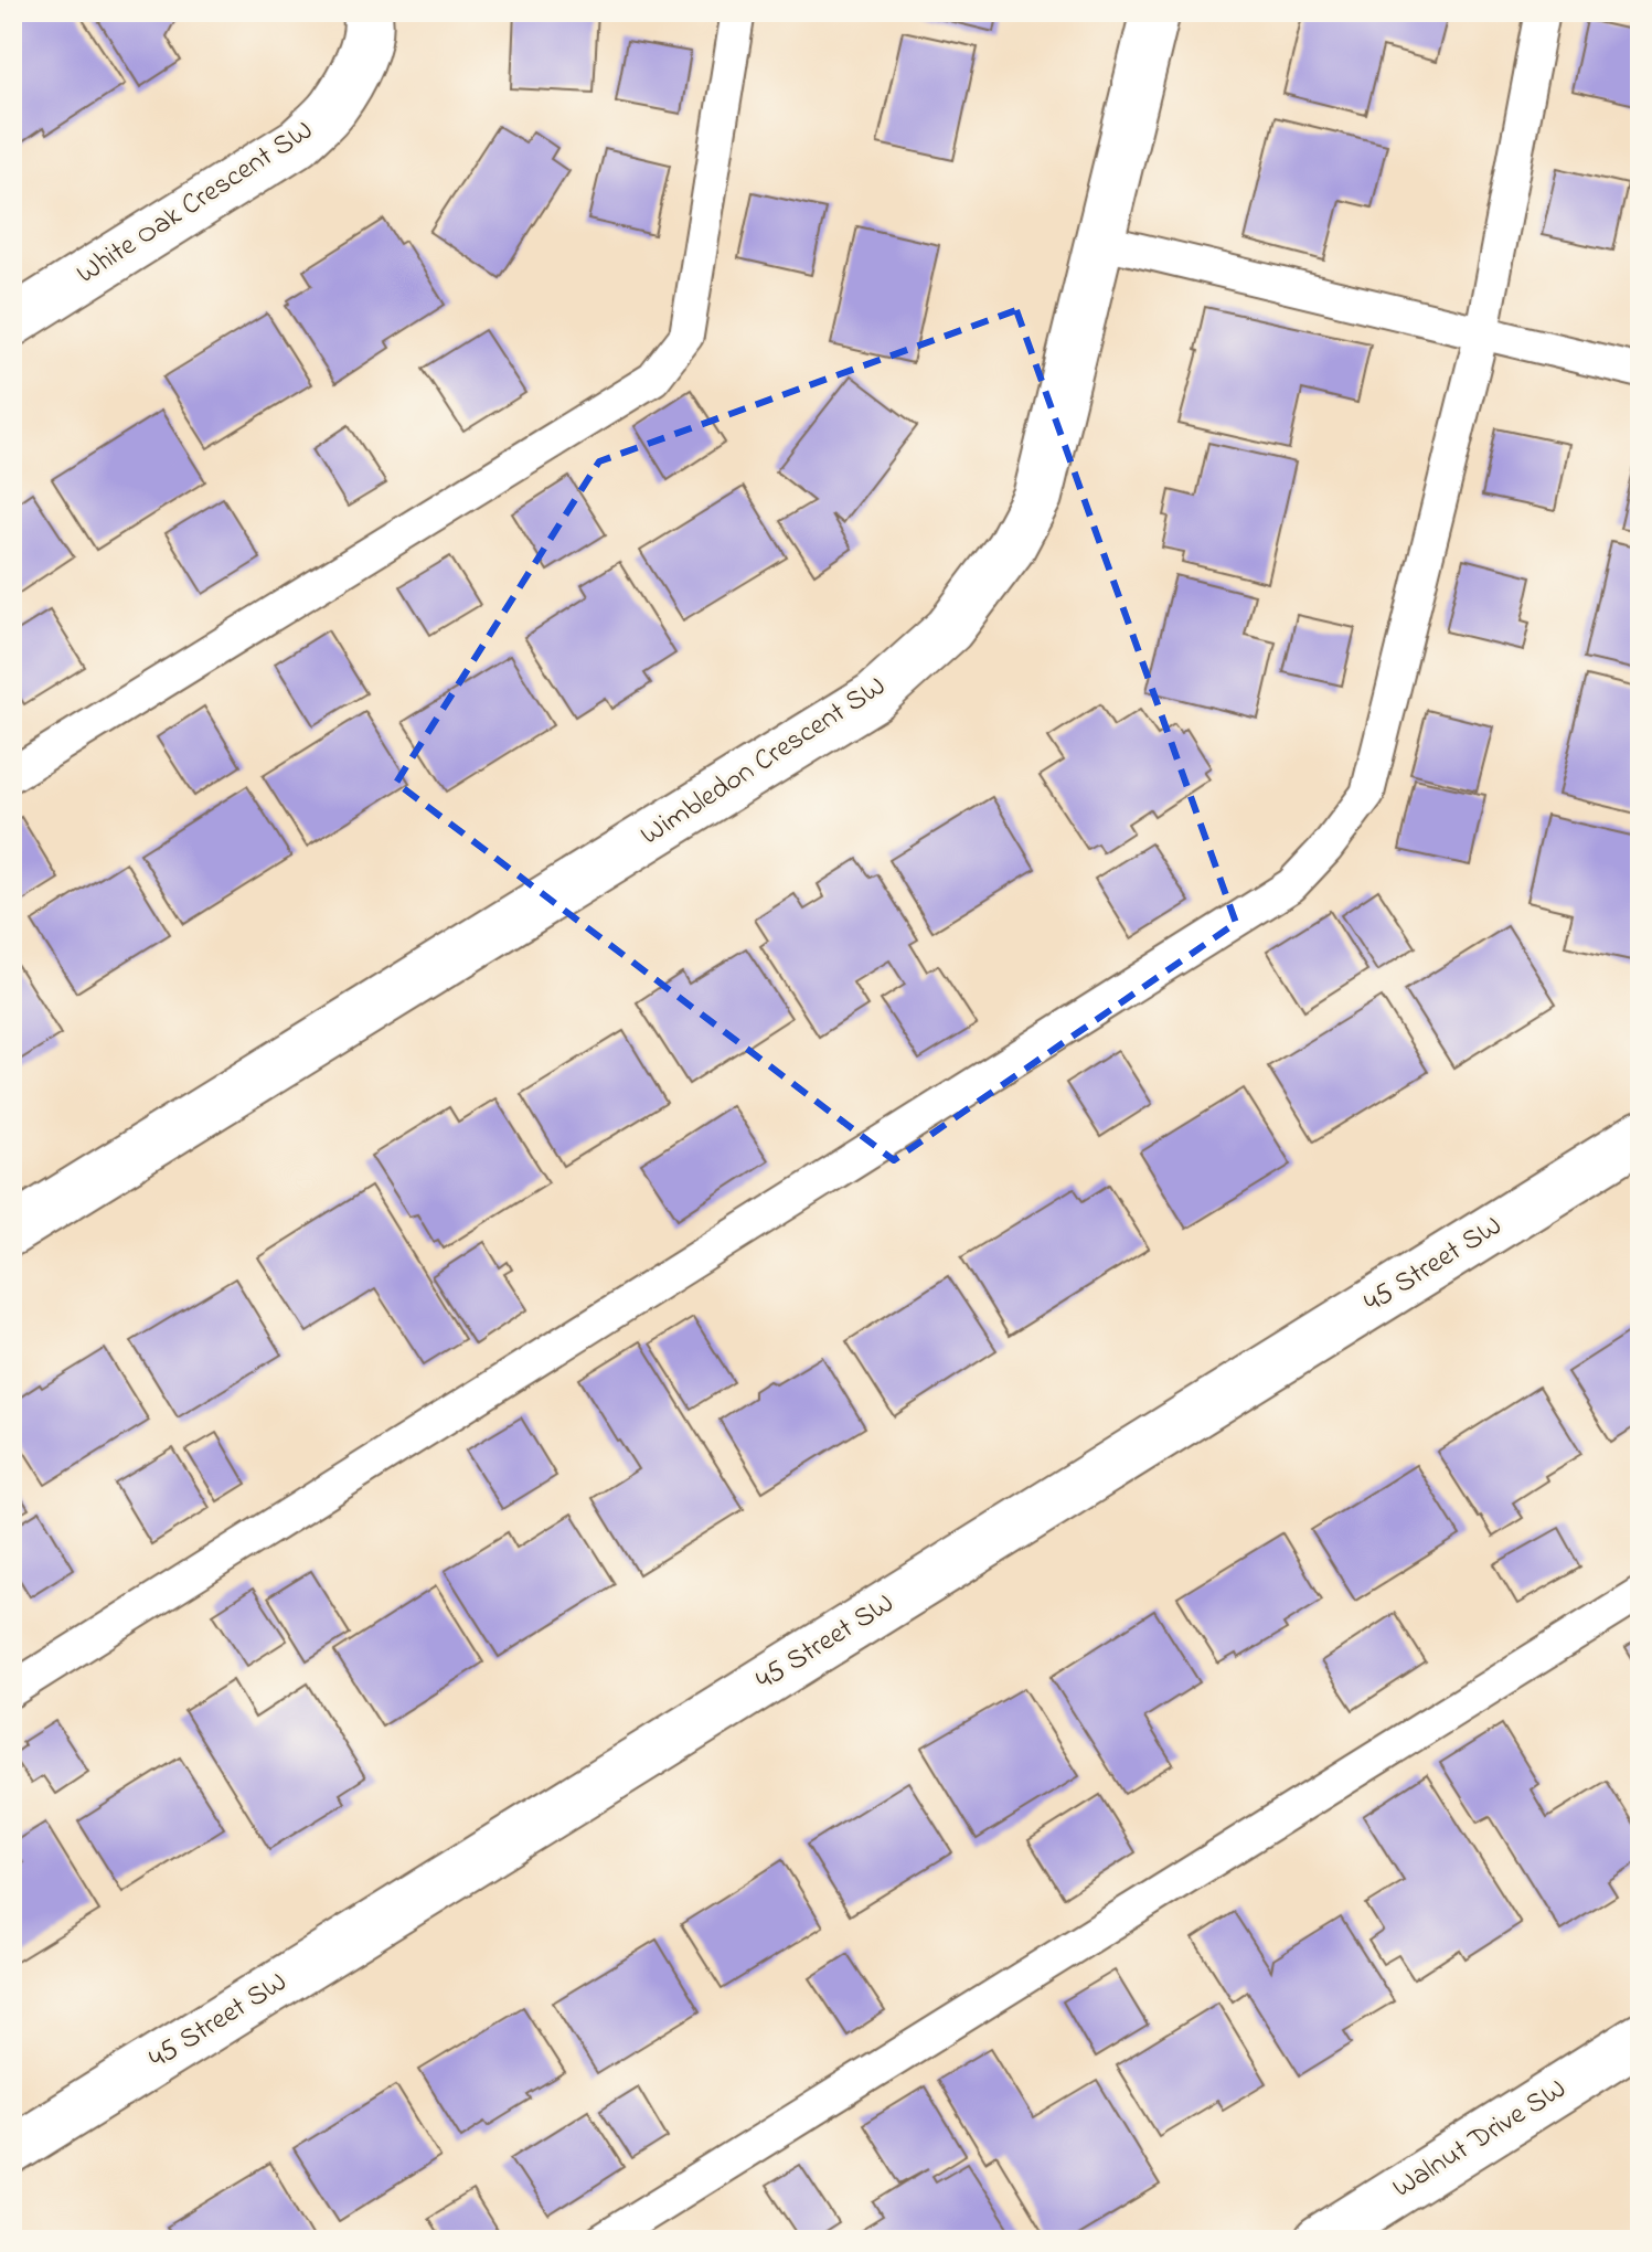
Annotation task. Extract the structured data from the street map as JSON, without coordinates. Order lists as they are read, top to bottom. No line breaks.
{"streets":{"street":["White Oak Crescent SW","Wimbledon Crescent SW","45 Street SW","Walnut Drive SW"]}}
